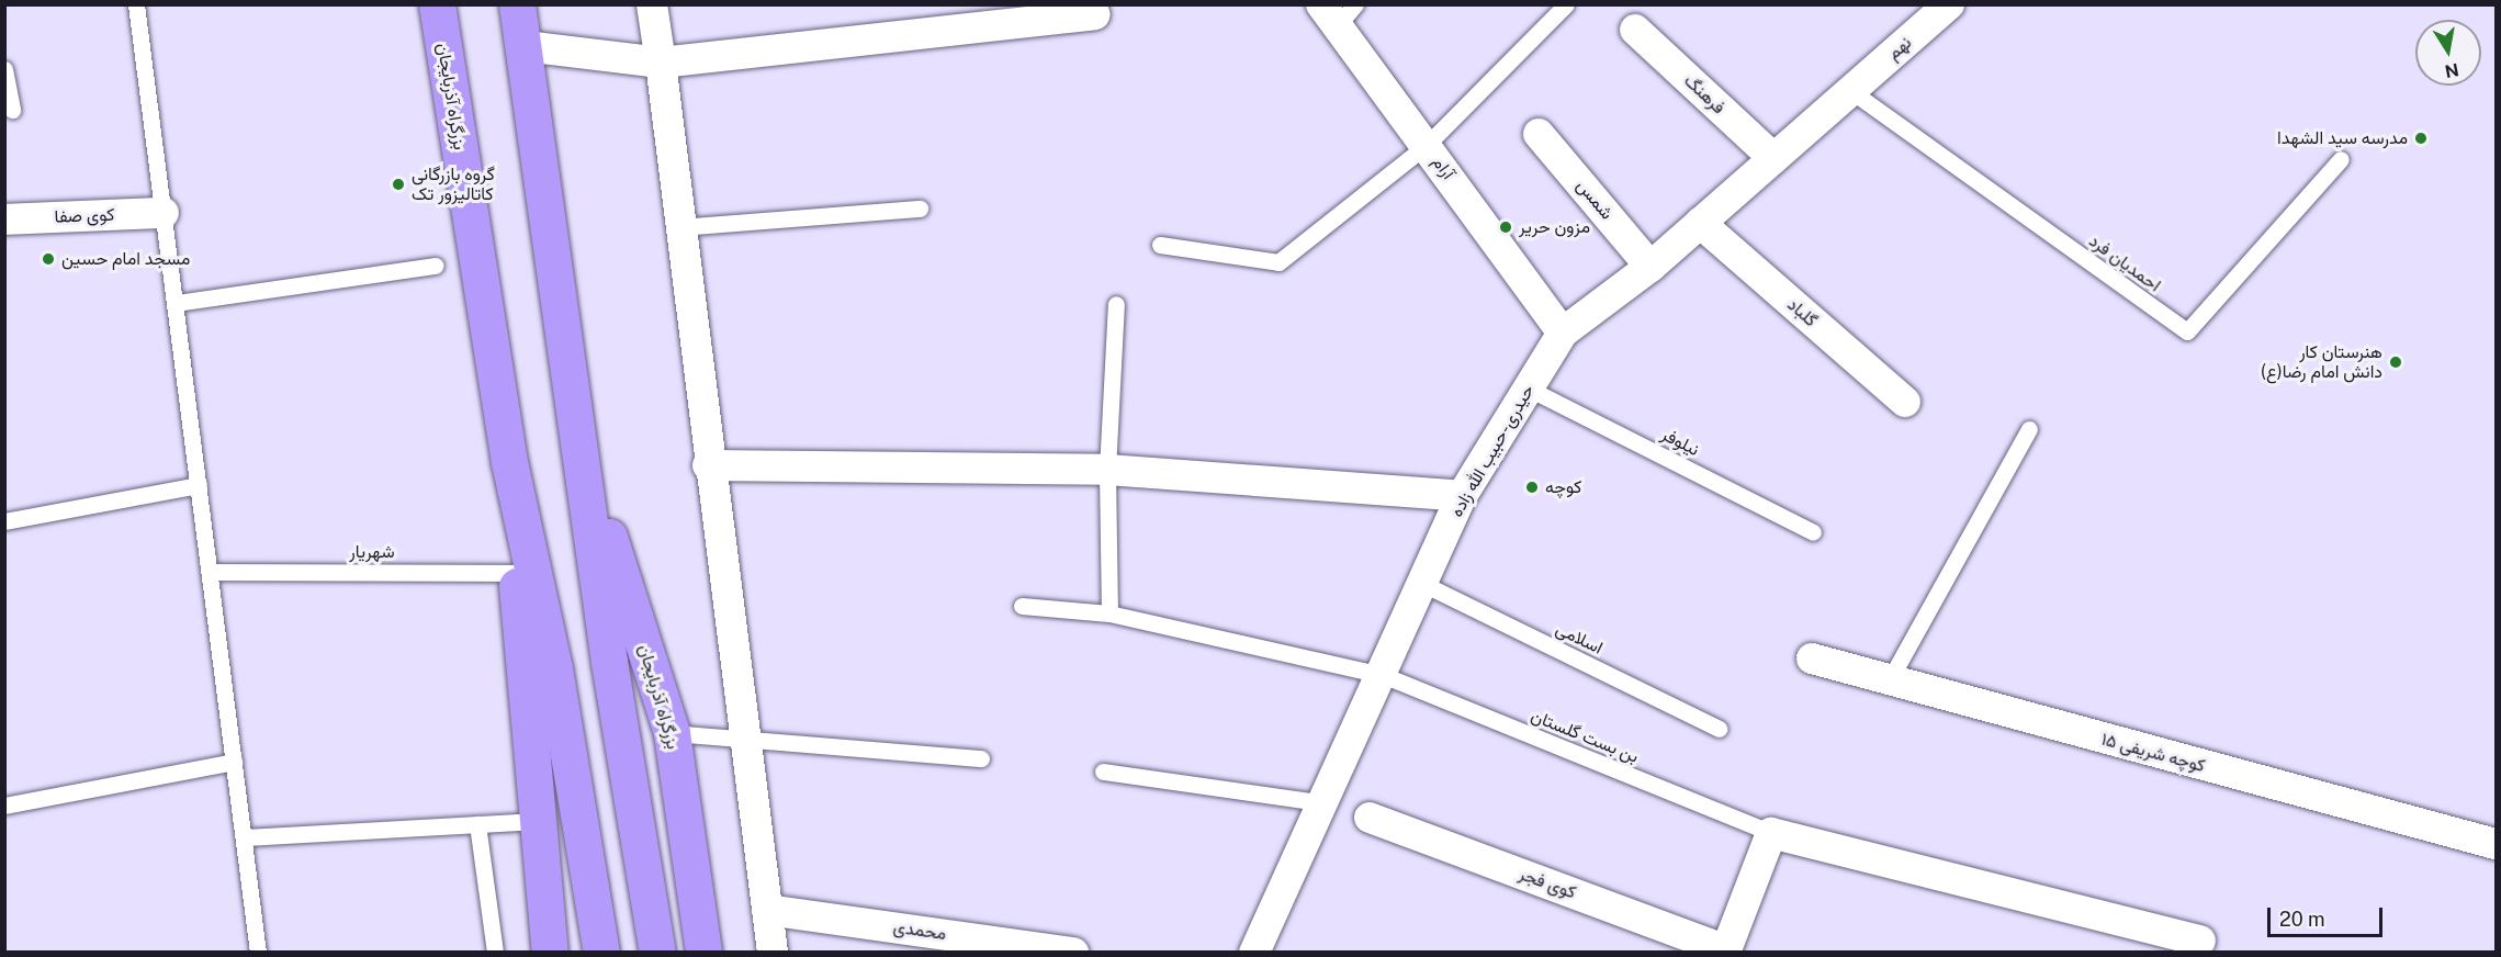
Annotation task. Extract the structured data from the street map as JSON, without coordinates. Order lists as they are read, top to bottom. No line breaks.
{"streets":{"highway":["بزرگراه آذربایجان"],"street":["نهم","فرهنگ","آرام","شمس","کوی صفا","گلباد","حیدری-حبیب الله زاده","کوچه شریفی ۱۵","کوی فجر","محمدی"],"lane":["احمدیان فرد","نیلوفر","شهریار","اسلامی","بن بست گلستان"]},"crossings":[["نهم","احمدیان فرد"],["نهم","حیدری-حبیب الله زاده"],["فرهنگ","حیدری-حبیب الله زاده"],["بزرگراه آذربایجان","شهریار"],["آرام","حیدری-حبیب الله زاده"],["شمس","حیدری-حبیب الله زاده"],["احمدیان فرد","حیدری-حبیب الله زاده"],["گلباد","حیدری-حبیب الله زاده"],["نیلوفر","حیدری-حبیب الله زاده"],["حیدری-حبیب الله زاده","اسلامی"],["حیدری-حبیب الله زاده","بن بست گلستان"]],"places":["مدرسه سید الشهدا","گروه بازرگانی کاتالیزور تک","مزون حریر","مسجد امام حسین","هنرستان کار دانش امام رضا(ع)","کوچه"],"scale_bar":"20 m","north":"bottom"}
